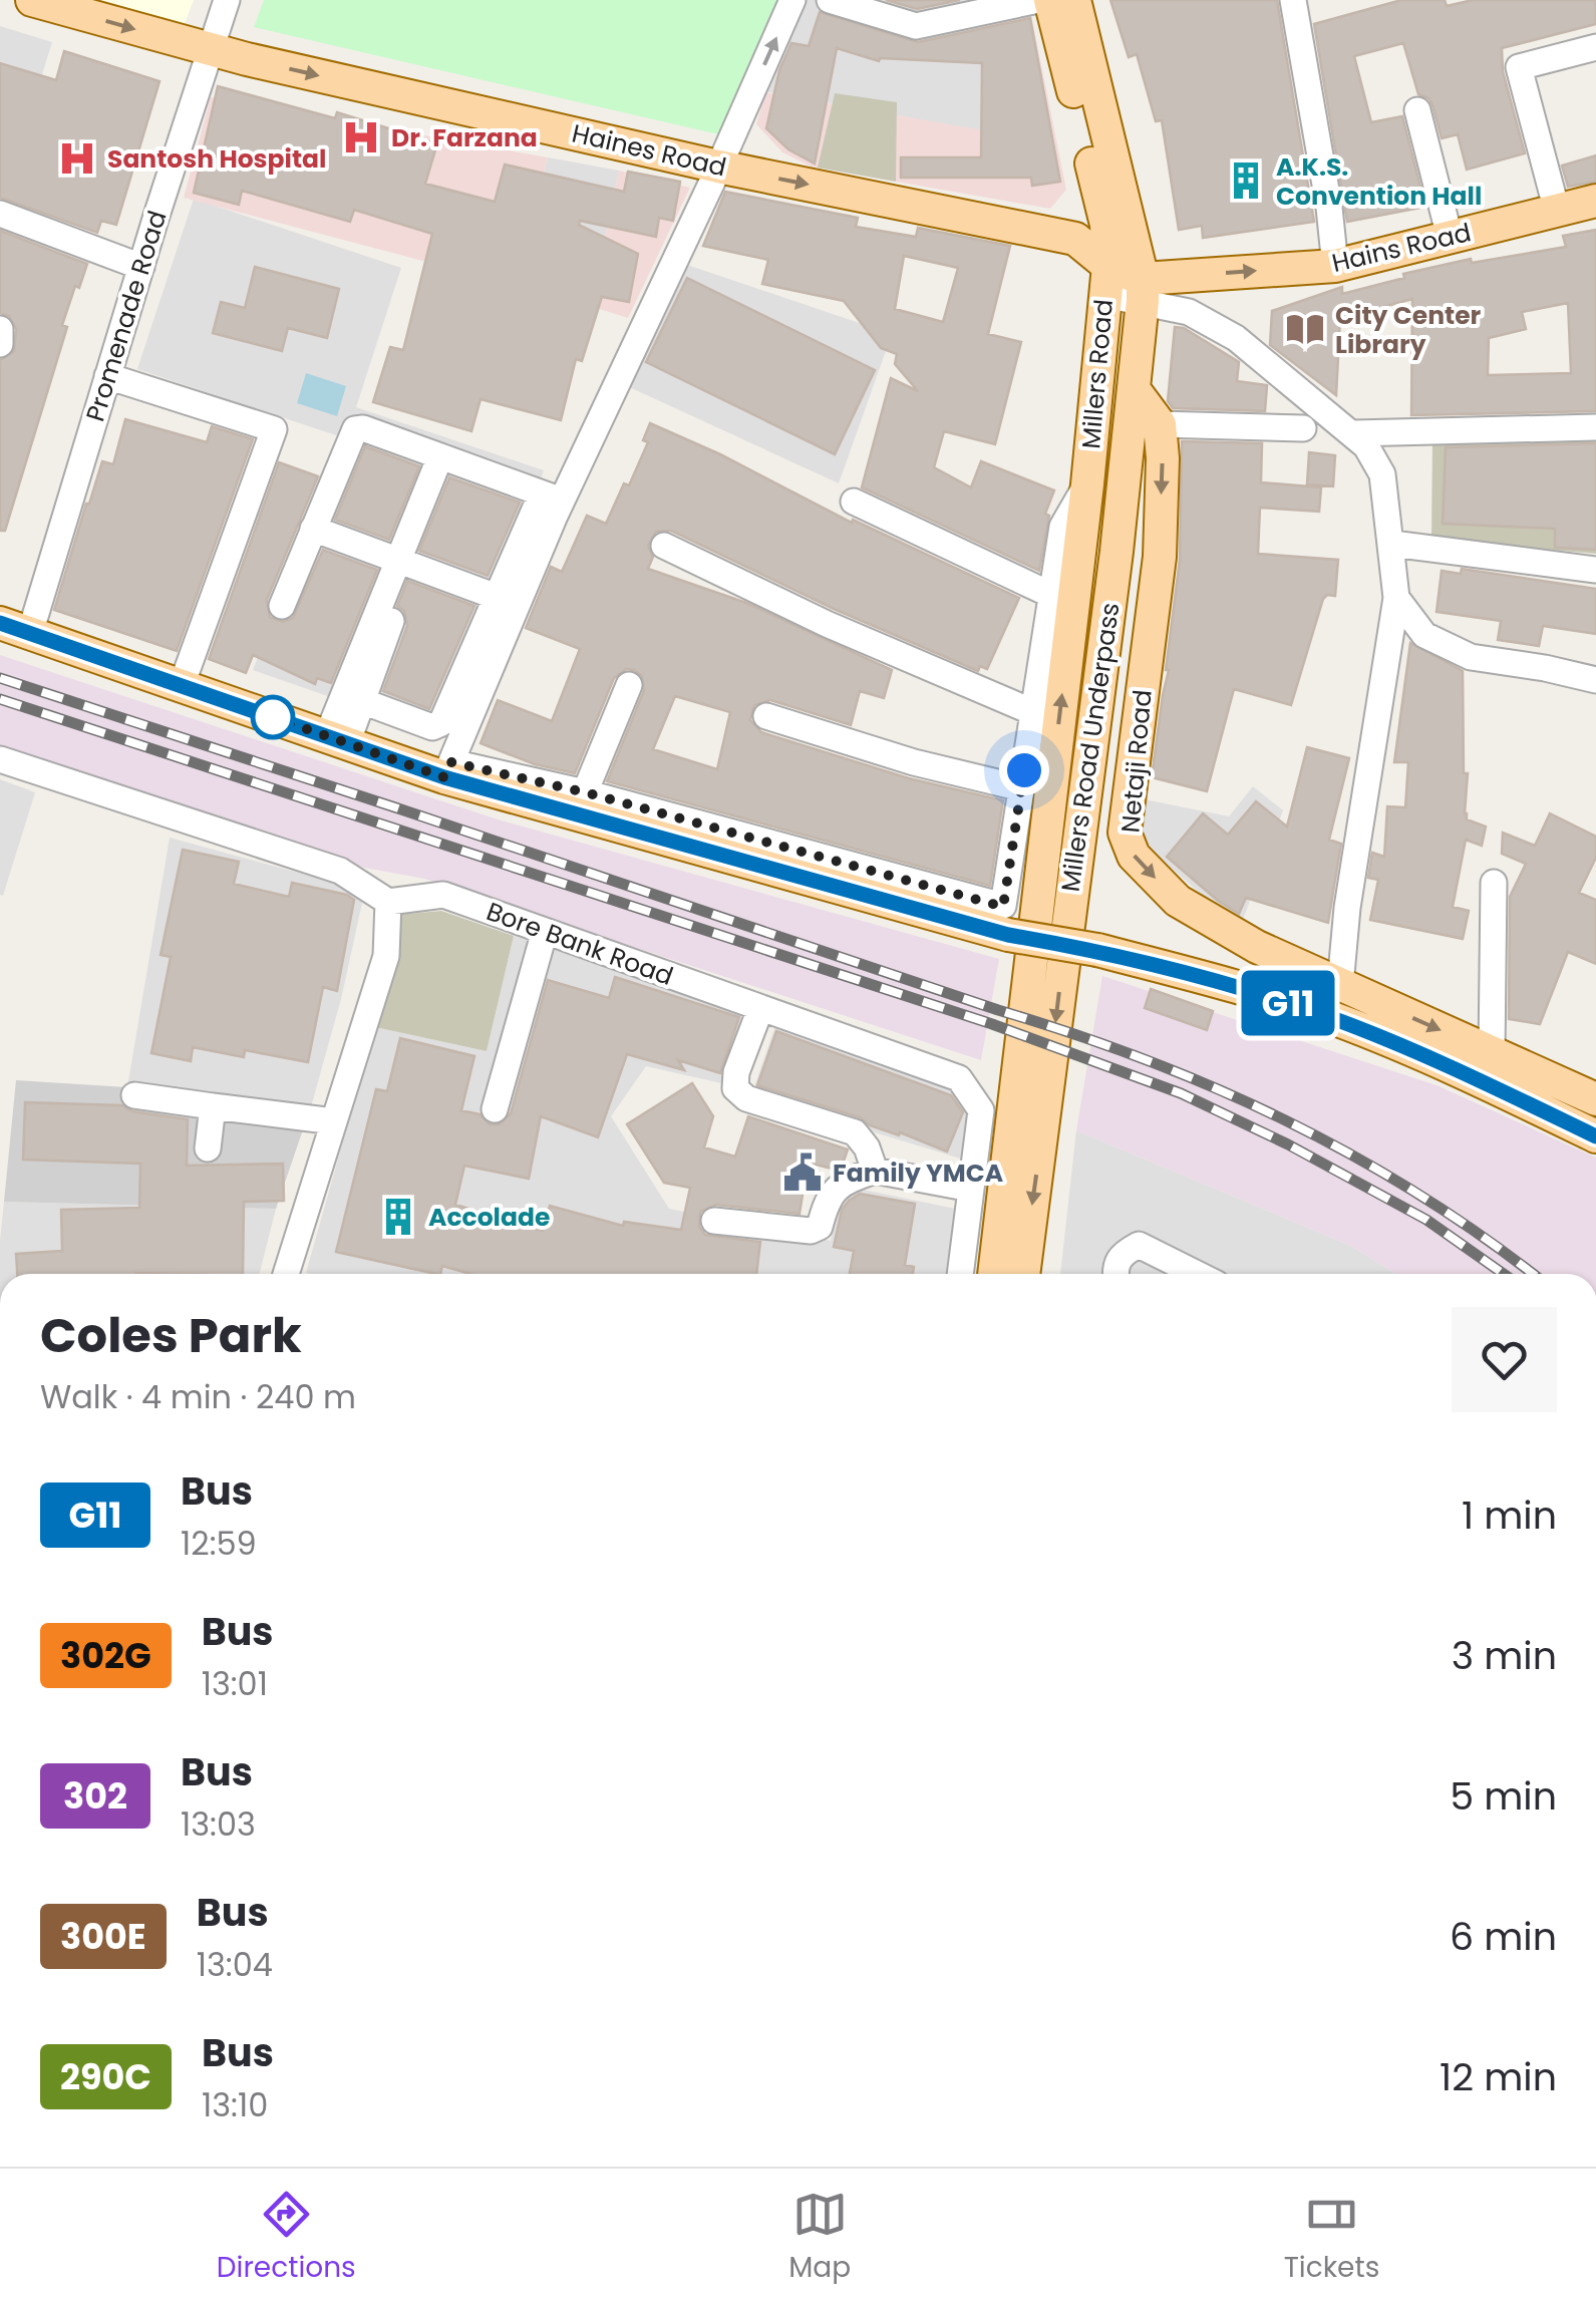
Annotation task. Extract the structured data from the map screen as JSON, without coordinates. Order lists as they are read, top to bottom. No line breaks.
{"streets":{"main road":["Haines Road","Hains Road","Millers Road","Millers Road Underpass","Netaji Road"],"street":["Promenade Road","Bore Bank Road"]},"crossings":[["Haines Road","Hains Road"],["Haines Road","Promenade Road"],["Haines Road","Millers Road"],["Haines Road","Millers Road Underpass"],["Hains Road","Millers Road Underpass"],["Millers Road","Millers Road Underpass"]],"one_way":["Haines Road","Hains Road","Netaji Road"],"places":{"hospital":["Dr. Farzana","Santosh Hospital"],"building":["A.K.S. Convention Hall","Accolade"],"library":["City Center Library"],"public building":["Family YMCA"]},"lines":["bus line G11"],"page":{"on_map":"G11","heading":["Coles Park","Walk · 4 min · 240 m"],"list":[{"mark":"G11","name":"Bus","note":"12:59","value":"1 min"},{"mark":"302G","name":"Bus","note":"13:01","value":"3 min"},{"mark":"302","name":"Bus","note":"13:03","value":"5 min"},{"mark":"300E","name":"Bus","note":"13:04","value":"6 min"},{"mark":"290C","name":"Bus","note":"13:10","value":"12 min"}],"tabs":["Directions","Map","Tickets"]}}
